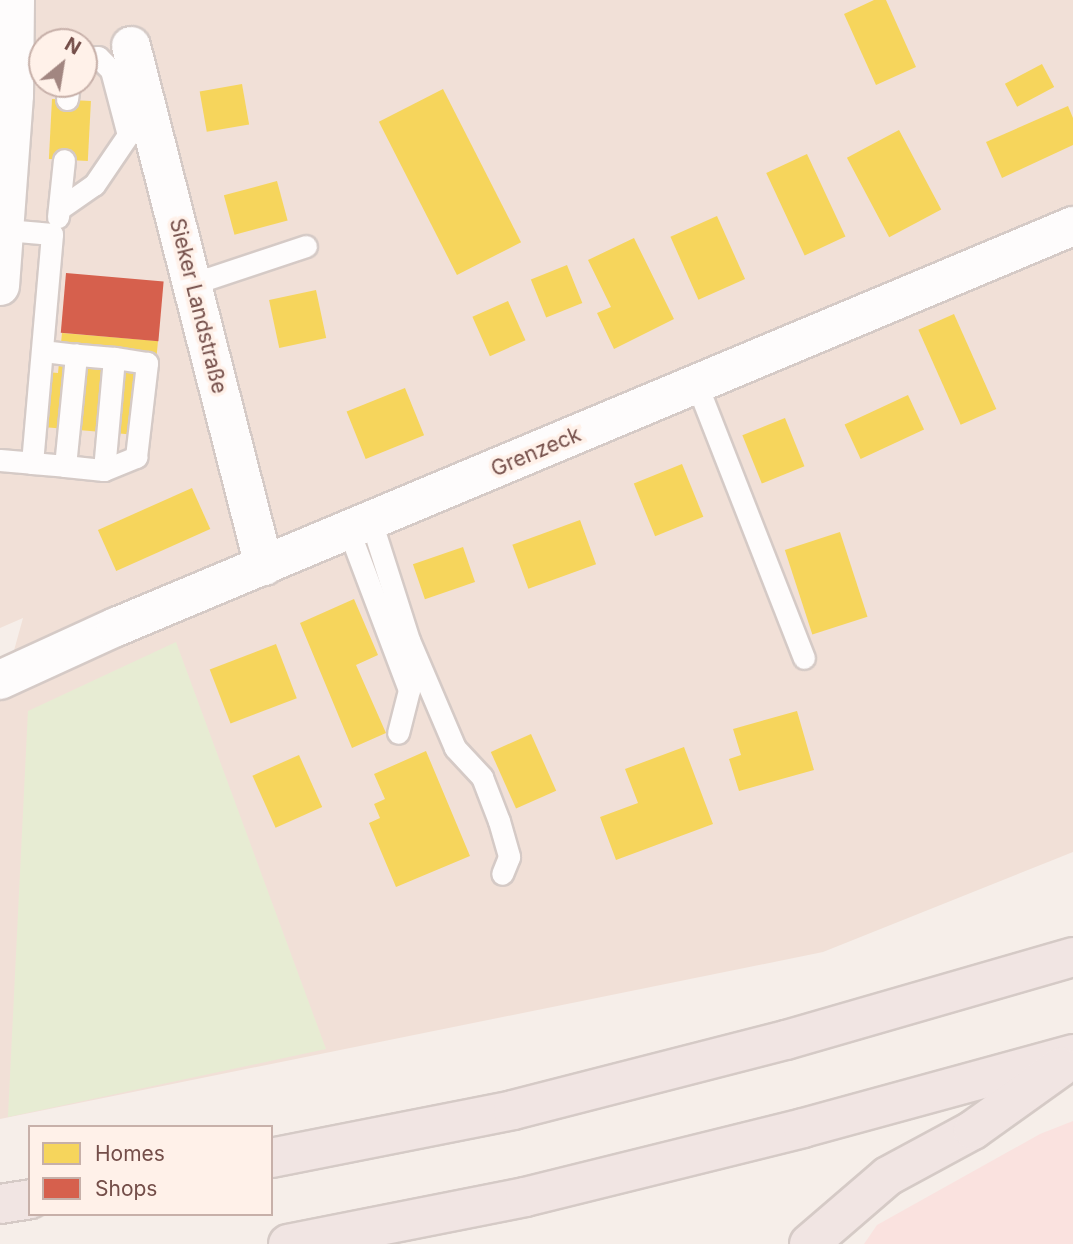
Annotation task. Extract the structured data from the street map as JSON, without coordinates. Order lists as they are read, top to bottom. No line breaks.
{"streets":{"street":["Sieker Landstraße","Grenzeck"]},"crossings":[["Sieker Landstraße","Grenzeck"]],"legend":["Homes","Shops"],"north":"top right"}
